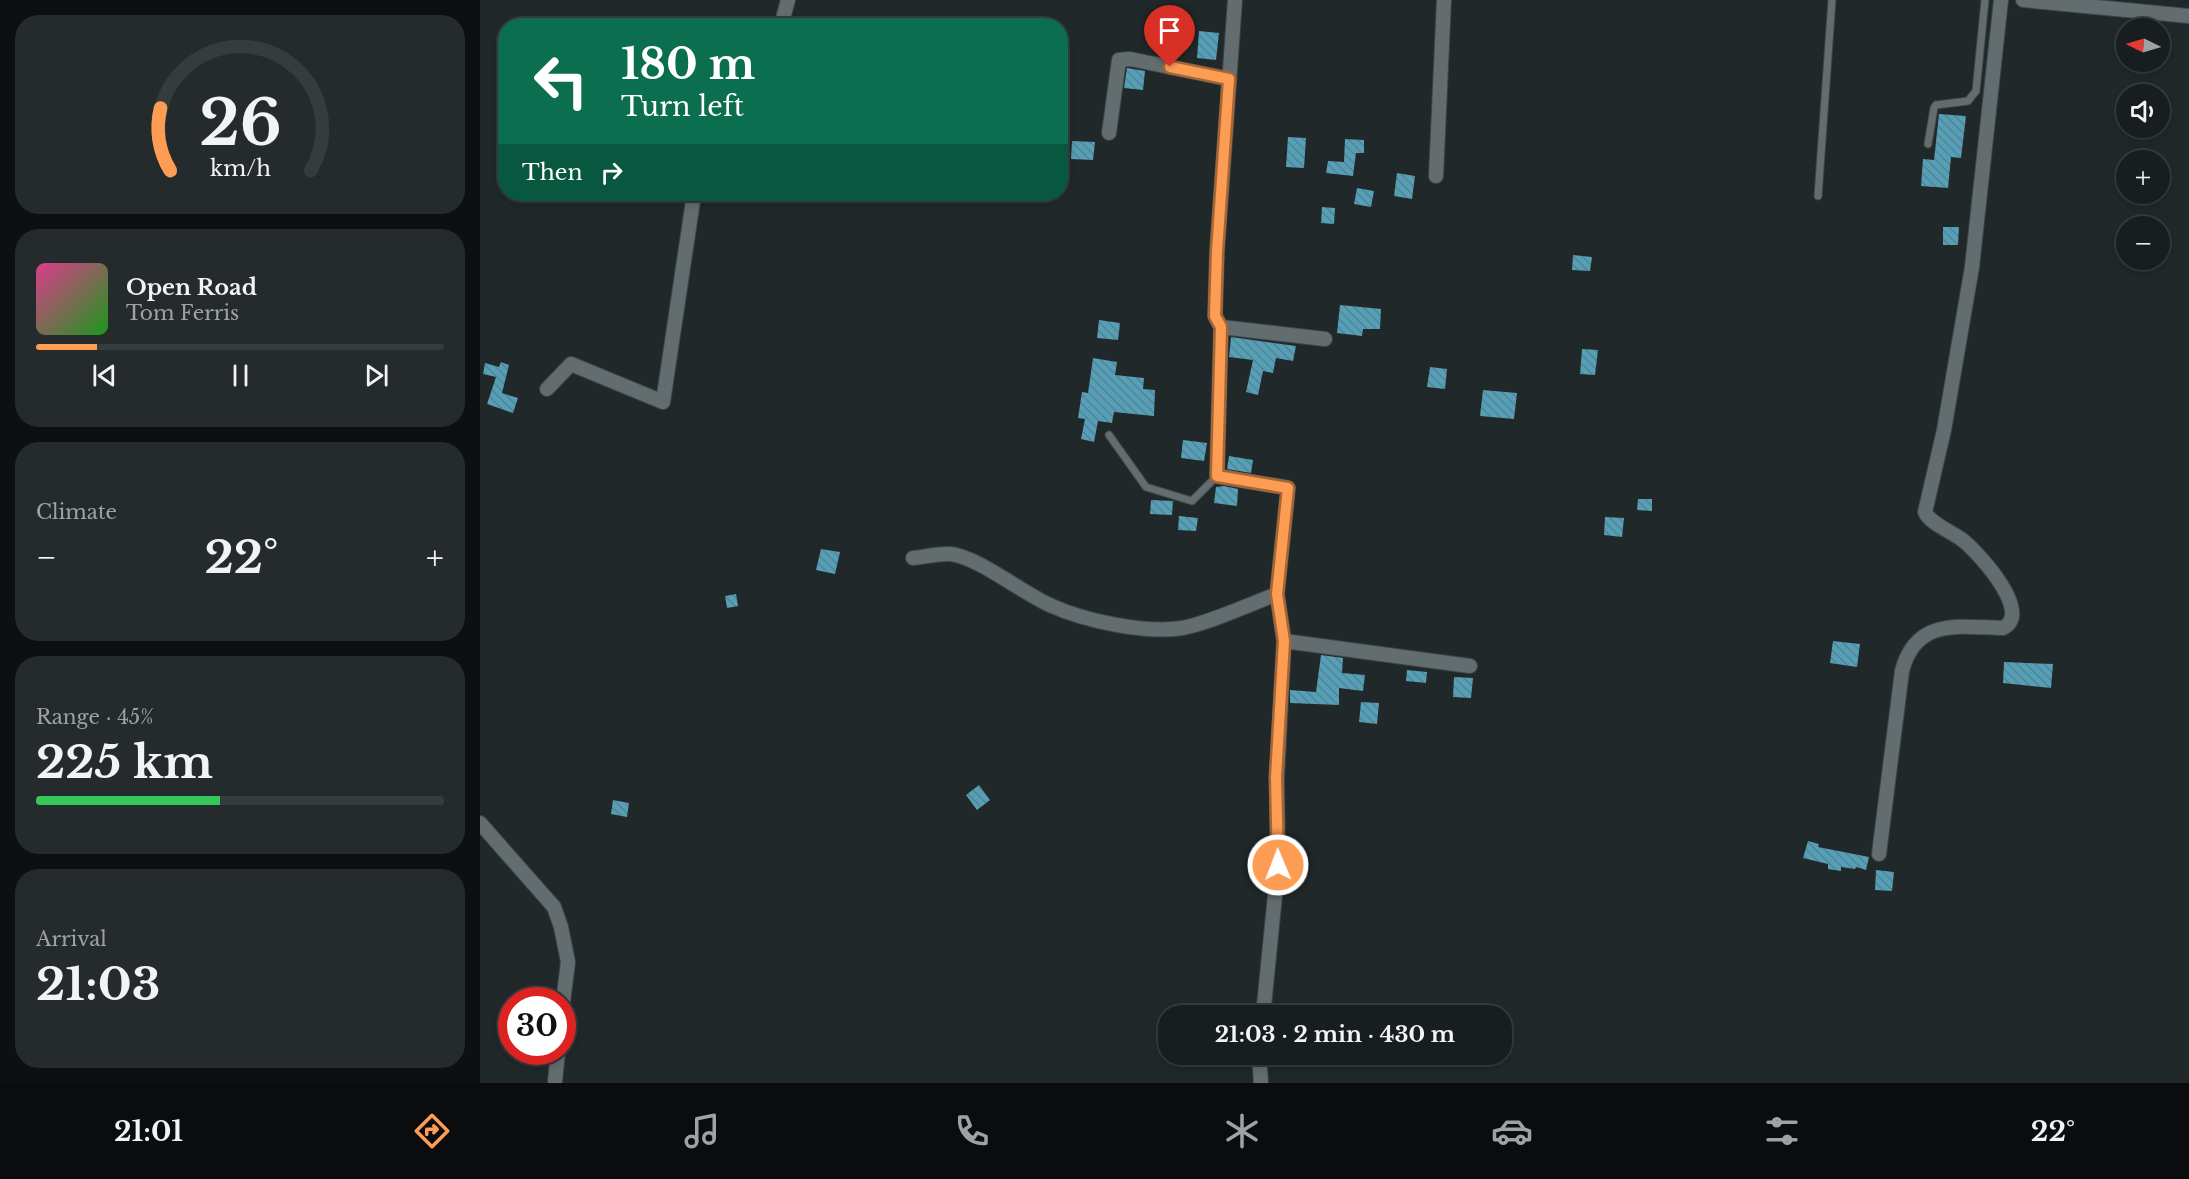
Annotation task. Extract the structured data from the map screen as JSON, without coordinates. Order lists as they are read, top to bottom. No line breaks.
{"north":"left","page":{"map_buttons":["+","−"],"turn":["180 m","Turn left"],"then":"Then","song":["Open Road","Tom Ferris"],"tile":["Climate",["Range · 45%","225 km"],["Arrival","21:03"]],"heat":["−","22°","+"],"limit":"30","trip":"21:03 · 2 min · 430 m","tabs":["21:01","22°"],"gauge":["26","km/h"]}}
